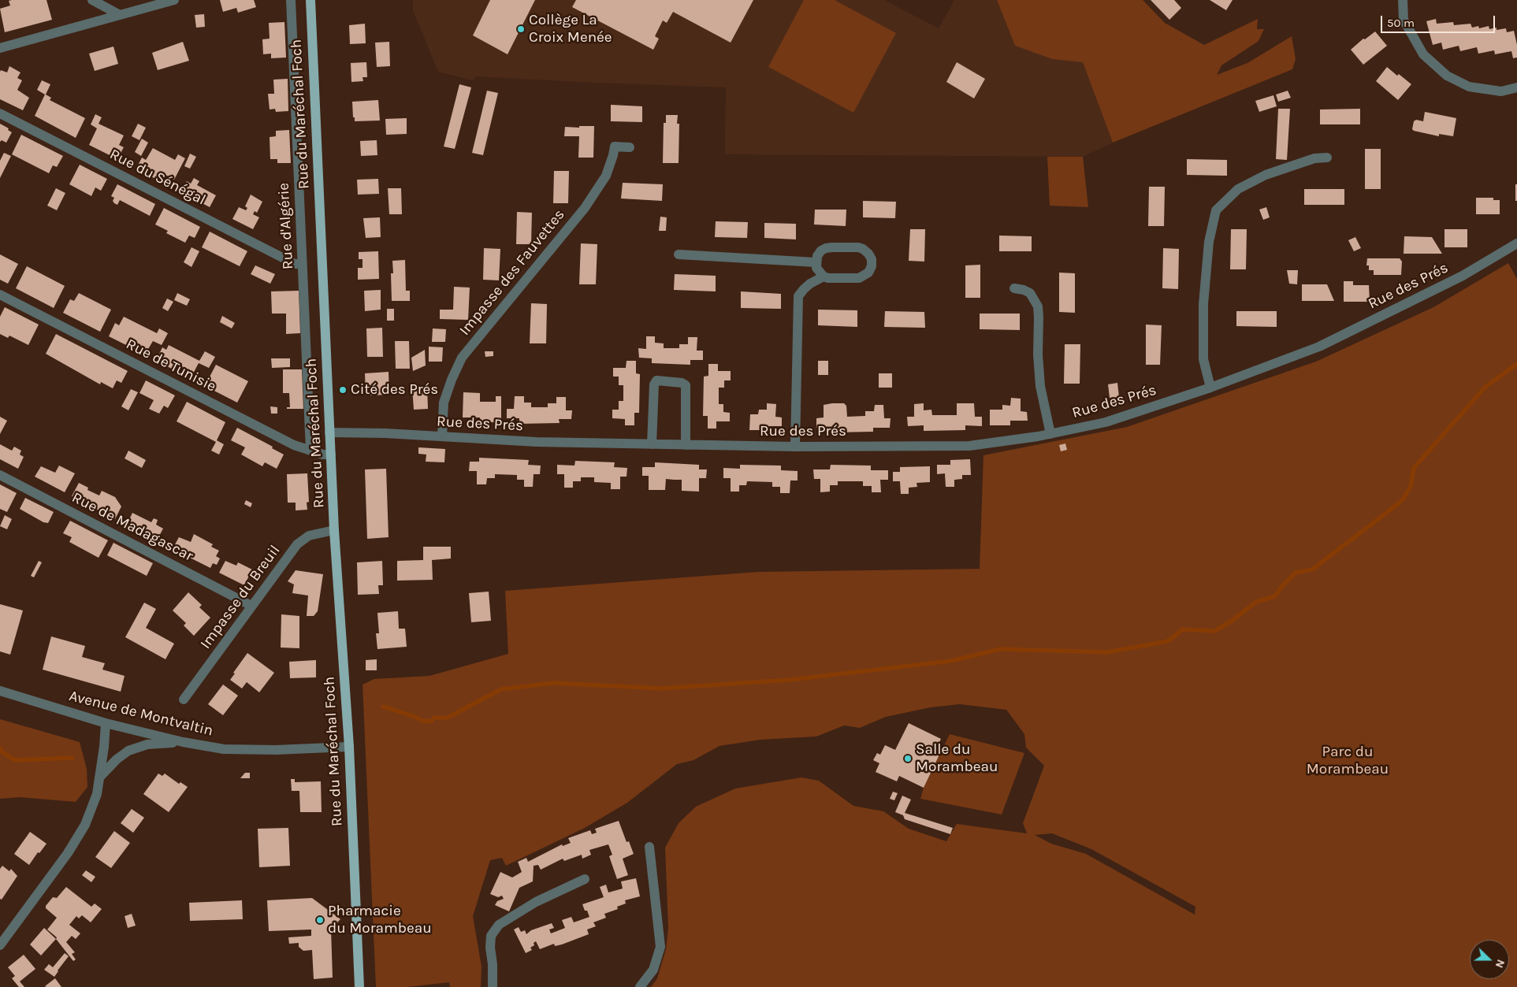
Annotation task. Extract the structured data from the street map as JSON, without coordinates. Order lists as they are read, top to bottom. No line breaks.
{"streets":{"main road":["Rue du Maréchal Foch"],"street":["Rue du Sénégal","Rue d'Algérie","Impasse des Fauvettes","Rue des Prés","Rue de Tunisie","Rue de Madagascar","Impasse du Breuil","Avenue de Montvaltin"]},"crossings":[["Rue du Maréchal Foch","Rue des Prés"],["Rue du Maréchal Foch","Rue de Tunisie"],["Rue du Maréchal Foch","Impasse du Breuil"],["Rue du Maréchal Foch","Avenue de Montvaltin"],["Rue du Sénégal","Rue d'Algérie"],["Rue d'Algérie","Rue de Tunisie"],["Impasse des Fauvettes","Rue des Prés"],["Rue de Madagascar","Impasse du Breuil"]],"parks":["Parc du Morambeau"],"places":["Collège La Croix Menée","Cité des Prés","Salle du Morambeau","Pharmacie du Morambeau"],"scale_bar":"50 m","north":"right"}
